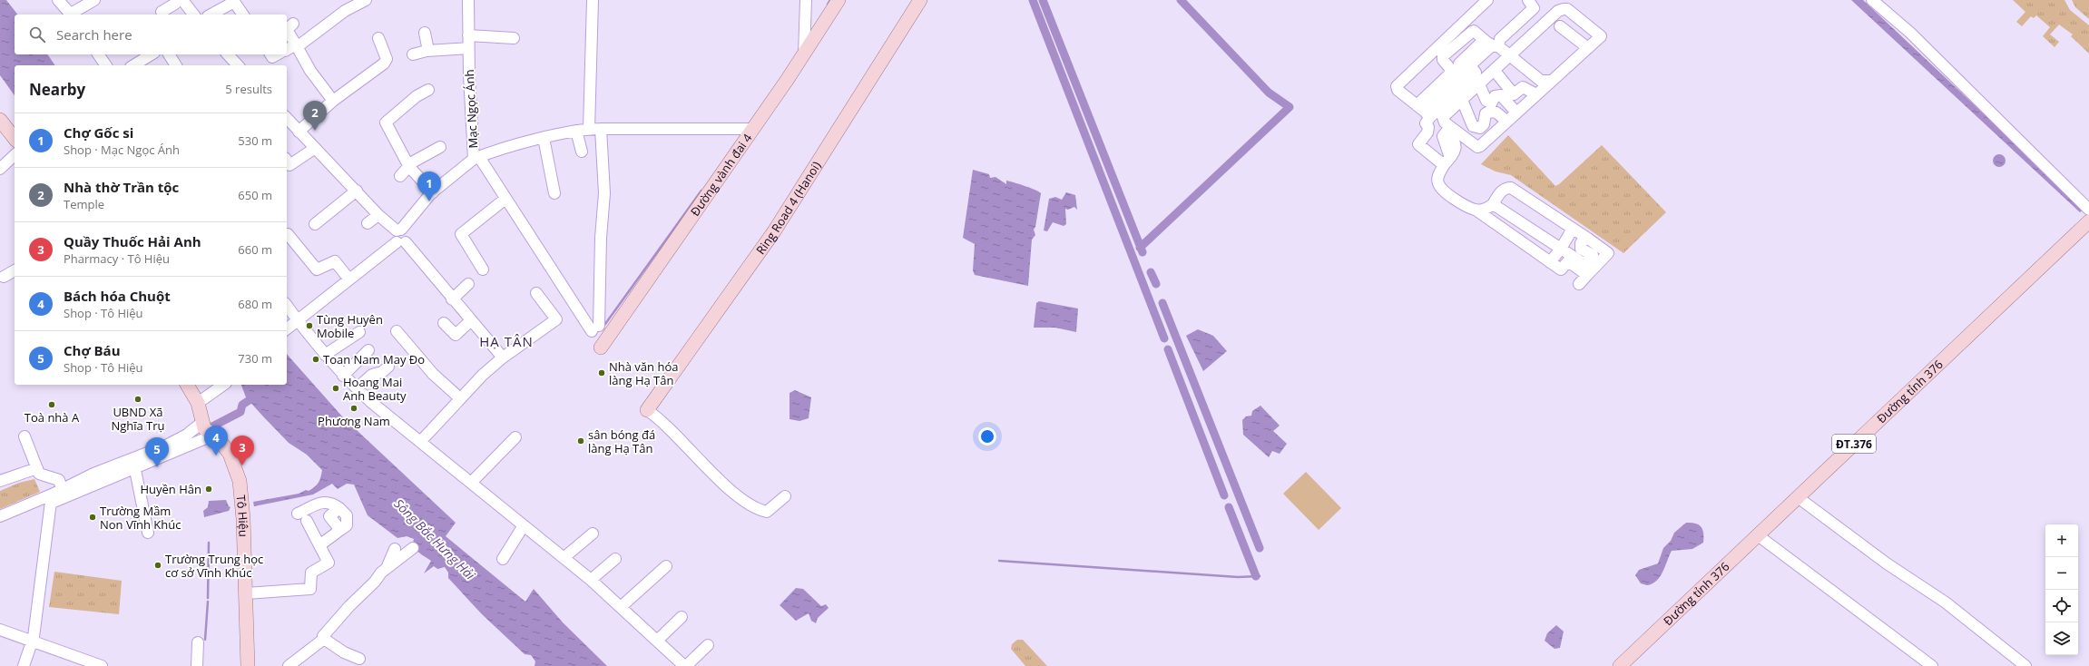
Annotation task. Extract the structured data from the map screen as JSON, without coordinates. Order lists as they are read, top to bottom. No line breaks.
{"streets":{"main road":["Đường vành đai 4","Ring Road 4 (Hanoi)","Đường tỉnh 376","ĐT.376","Tô Hiệu"],"street":["Mạc Ngọc Ánh"]},"districts":["HẠ TÂN"],"water":["Sông Bắc Hưng Hải"],"places":["Tùng Huyên Mobile","Toan Nam May Đo","Nhà văn hóa làng Hạ Tân","Hoang Mai Anh Beauty","UBND Xã Nghĩa Trụ","Toà nhà A","Phương Nam","sân bóng đá làng Hạ Tân","Huyền Hân","Trường Mầm Non Vĩnh Khúc","Trường Trung học cơ sở Vĩnh Khúc"],"page":{"search":"Search here","heading":["Nearby","5 results"],"pins":["2","1","4","3","5"],"list":[{"mark":"1","name":"Chợ Gốc si","note":"Shop · Mạc Ngọc Ánh","value":"530 m"},{"mark":"2","name":"Nhà thờ Trần tộc","note":"Temple","value":"650 m"},{"mark":"3","name":"Quầy Thuốc Hải Anh","note":"Pharmacy · Tô Hiệu","value":"660 m"},{"mark":"4","name":"Bách hóa Chuột","note":"Shop · Tô Hiệu","value":"680 m"},{"mark":"5","name":"Chợ Báu","note":"Shop · Tô Hiệu","value":"730 m"}],"map_buttons":["+","−"]}}
